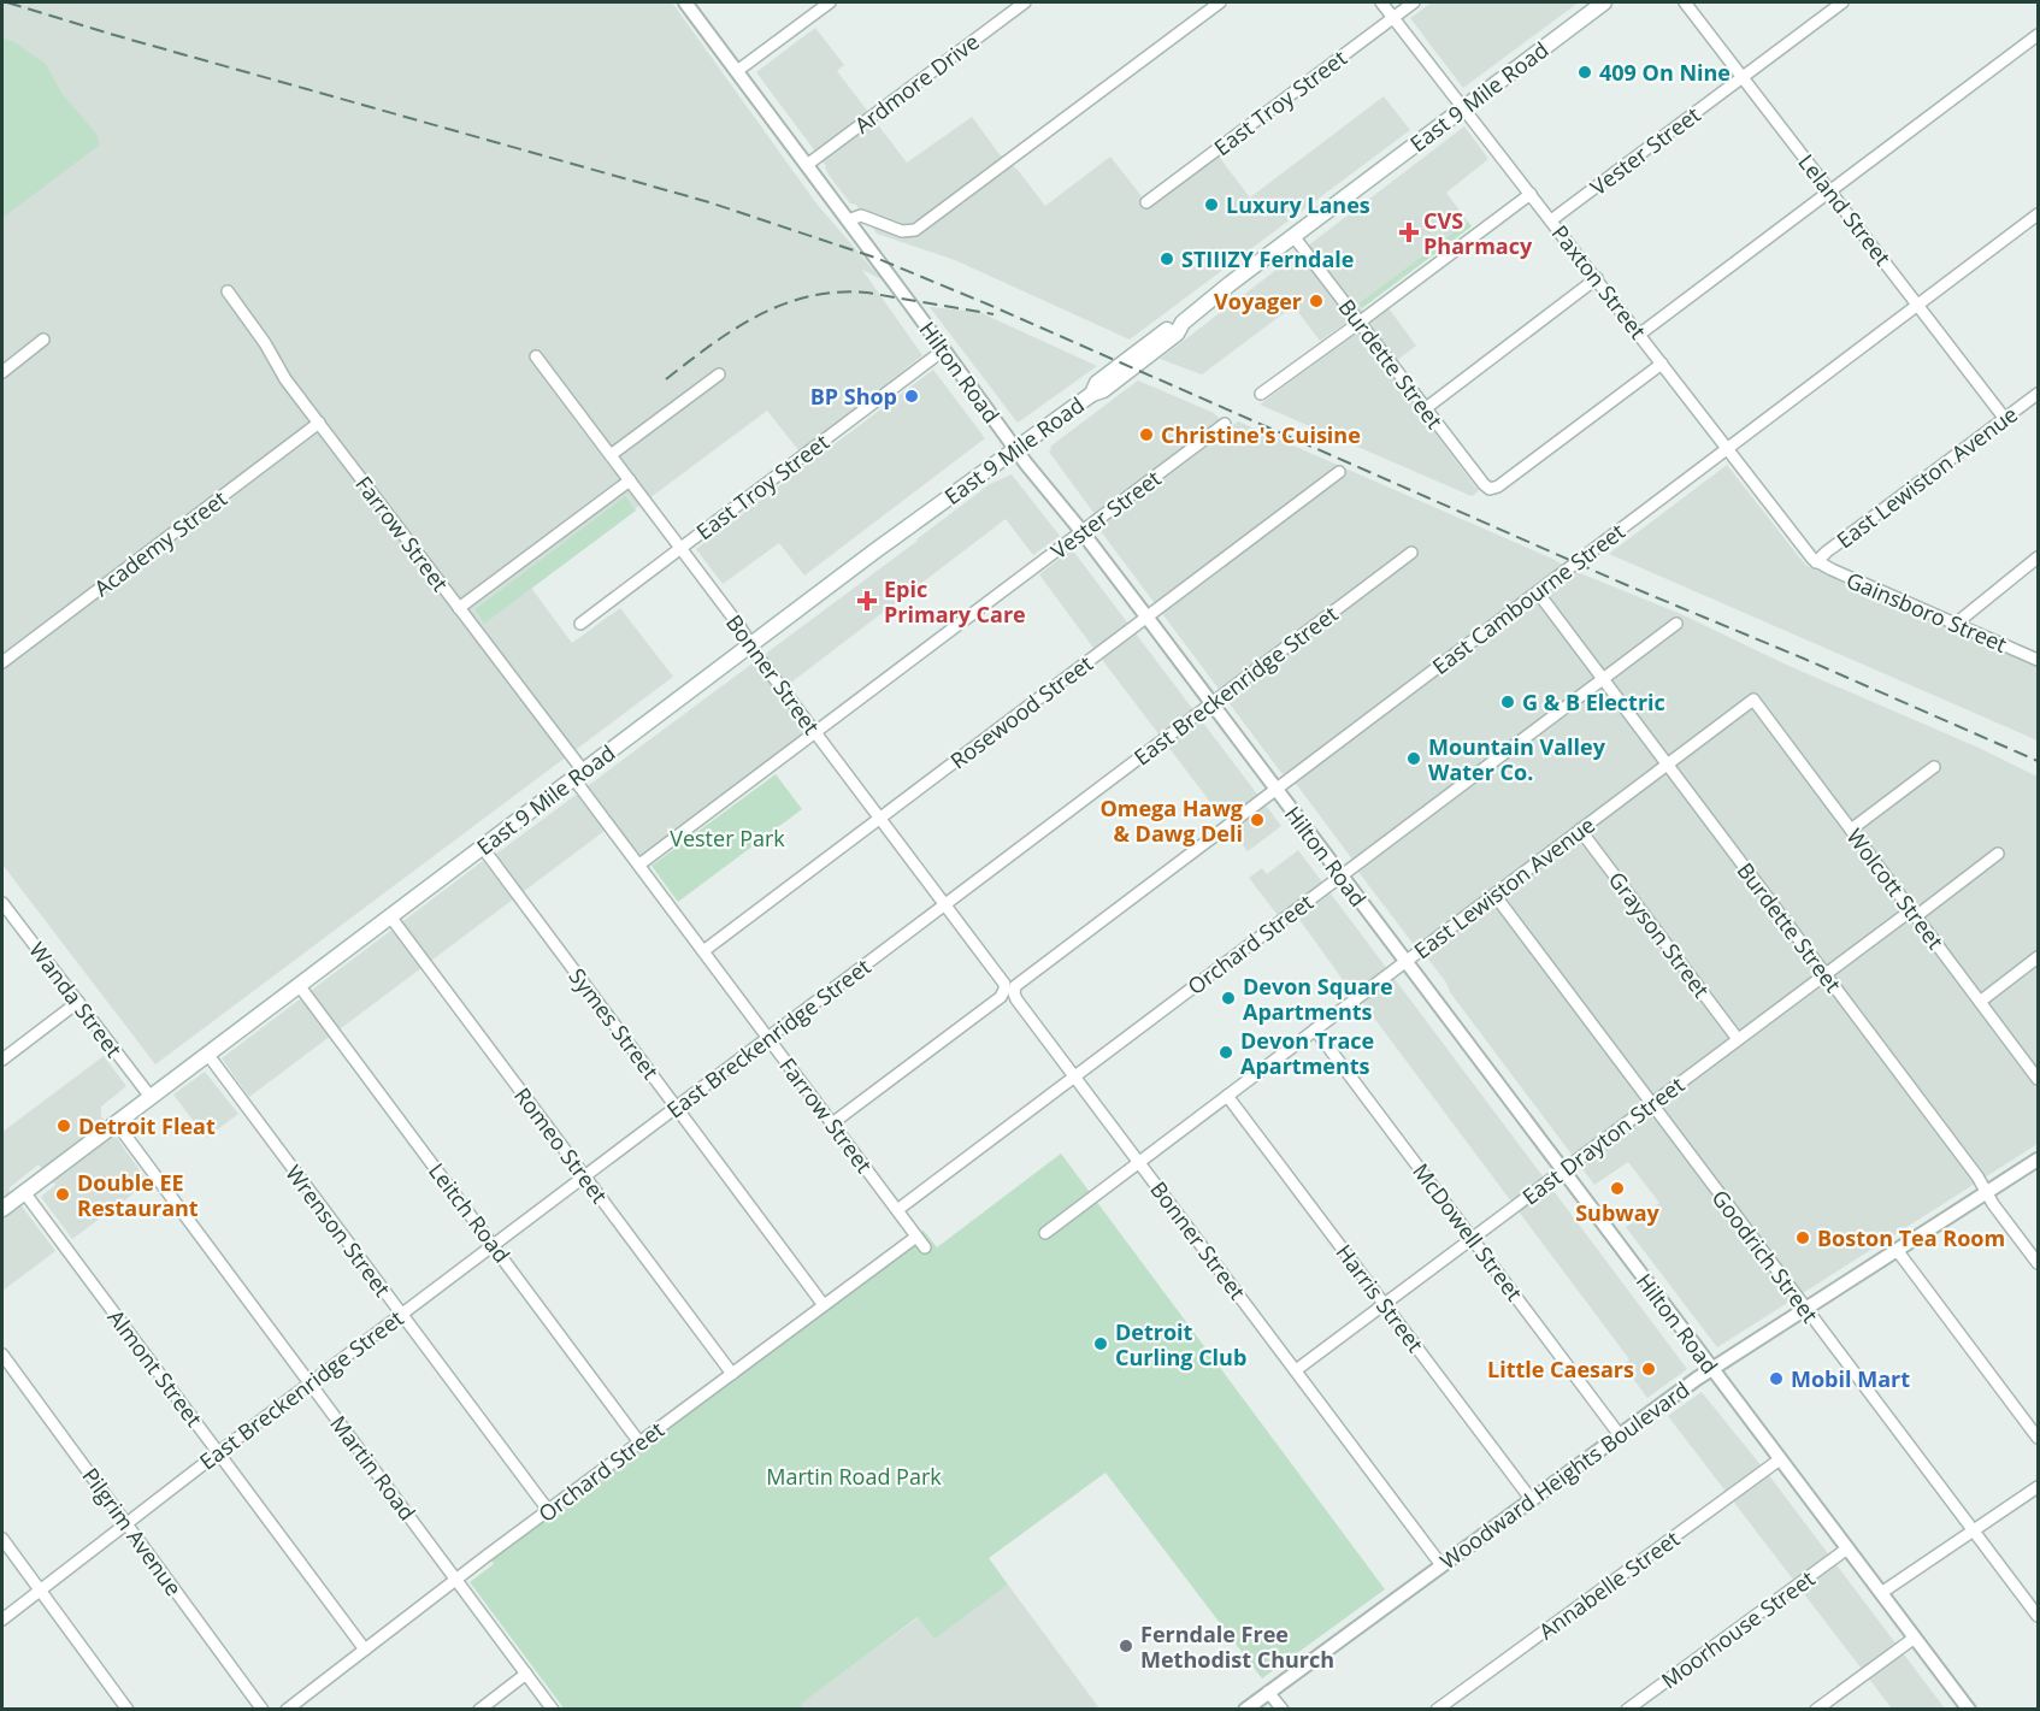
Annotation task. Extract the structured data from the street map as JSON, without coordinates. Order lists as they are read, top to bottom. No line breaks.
{"streets":{"main road":["East 9 Mile Road"],"street":["Ardmore Drive","East Troy Street","Vester Street","Leland Street","Paxton Street","Burdette Street","Hilton Road","East Lewiston Avenue","Farrow Street","Academy Street","East Cambourne Street","Gainsboro Street","Bonner Street","East Breckenridge Street","Rosewood Street","Wolcott Street","Grayson Street","Orchard Street","Wanda Street","Symes Street","East Drayton Street","Romeo Street","Leitch Road","Wrenson Street","McDowell Street","Goodrich Street","Harris Street","Almont Street","Martin Road","Woodward Heights Boulevard","Pilgrim Avenue","Annabelle Street","Moorhouse Street"]},"crossings":[["Ardmore Drive","Hilton Road"],["East 9 Mile Road","Paxton Street"],["East 9 Mile Road","Burdette Street"],["East 9 Mile Road","Hilton Road"],["East 9 Mile Road","Farrow Street"],["East 9 Mile Road","Bonner Street"],["East 9 Mile Road","Wanda Street"],["East 9 Mile Road","Symes Street"],["East 9 Mile Road","Romeo Street"],["East 9 Mile Road","Leitch Road"],["East 9 Mile Road","Wrenson Street"],["East 9 Mile Road","Almont Street"],["East 9 Mile Road","Martin Road"],["East Troy Street","Paxton Street"],["East Troy Street","Hilton Road"],["East Troy Street","Bonner Street"],["Vester Street","Leland Street"],["Vester Street","Paxton Street"],["Vester Street","Hilton Road"],["Vester Street","Farrow Street"],["Vester Street","Bonner Street"],["Leland Street","East Lewiston Avenue"],["Leland Street","East Cambourne Street"],["Paxton Street","Burdette Street"],["Paxton Street","East Lewiston Avenue"],["Paxton Street","East Cambourne Street"],["Paxton Street","Gainsboro Street"],["Burdette Street","East Lewiston Avenue"],["Burdette Street","East Cambourne Street"],["Burdette Street","Orchard Street"],["Burdette Street","East Drayton Street"],["Burdette Street","Woodward Heights Boulevard"],["Hilton Road","East Lewiston Avenue"],["Hilton Road","East Cambourne Street"],["Hilton Road","East Breckenridge Street"],["Hilton Road","Rosewood Street"],["Hilton Road","Orchard Street"],["Hilton Road","East Drayton Street"],["Hilton Road","Woodward Heights Boulevard"],["Hilton Road","Annabelle Street"],["Hilton Road","Moorhouse Street"],["East Lewiston Avenue","Gainsboro Street"],["East Lewiston Avenue","Bonner Street"],["East Lewiston Avenue","Wolcott Street"],["East Lewiston Avenue","Grayson Street"],["East Lewiston Avenue","McDowell Street"],["East Lewiston Avenue","Goodrich Street"],["East Lewiston Avenue","Harris Street"],["Farrow Street","Academy Street"],["Farrow Street","Bonner Street"],["Farrow Street","East Breckenridge Street"],["Farrow Street","Rosewood Street"],["Farrow Street","Orchard Street"],["East Cambourne Street","Bonner Street"],["Bonner Street","East Breckenridge Street"],["Bonner Street","Rosewood Street"],["Bonner Street","Orchard Street"],["Bonner Street","East Drayton Street"],["Bonner Street","Woodward Heights Boulevard"],["East Breckenridge Street","Symes Street"],["East Breckenridge Street","Romeo Street"],["East Breckenridge Street","Leitch Road"],["East Breckenridge Street","Wrenson Street"],["East Breckenridge Street","Almont Street"],["East Breckenridge Street","Martin Road"],["East Breckenridge Street","Pilgrim Avenue"],["Wolcott Street","East Drayton Street"],["Grayson Street","East Drayton Street"],["Orchard Street","Symes Street"],["Orchard Street","Romeo Street"],["Orchard Street","Leitch Road"],["Orchard Street","Wrenson Street"],["Orchard Street","Almont Street"],["Orchard Street","Martin Road"],["East Drayton Street","McDowell Street"],["East Drayton Street","Goodrich Street"],["East Drayton Street","Harris Street"],["McDowell Street","Woodward Heights Boulevard"],["Goodrich Street","Woodward Heights Boulevard"],["Harris Street","Woodward Heights Boulevard"]],"parks":["Vester Park","Martin Road Park"],"places":{"other":["409 On Nine","Luxury Lanes","STIIIZY Ferndale","Voyager","BP Shop","Christine's Cuisine","G & B Electric","Mountain Valley Water Co.","Omega Hawg & Dawg Deli","Devon Square Apartments","Devon Trace Apartments","Detroit Fleat","Subway","Double EE Restaurant","Boston Tea Room","Detroit Curling Club","Little Caesars","Mobil Mart","Ferndale Free Methodist Church"],"health":["CVS Pharmacy","Epic Primary Care"]}}
